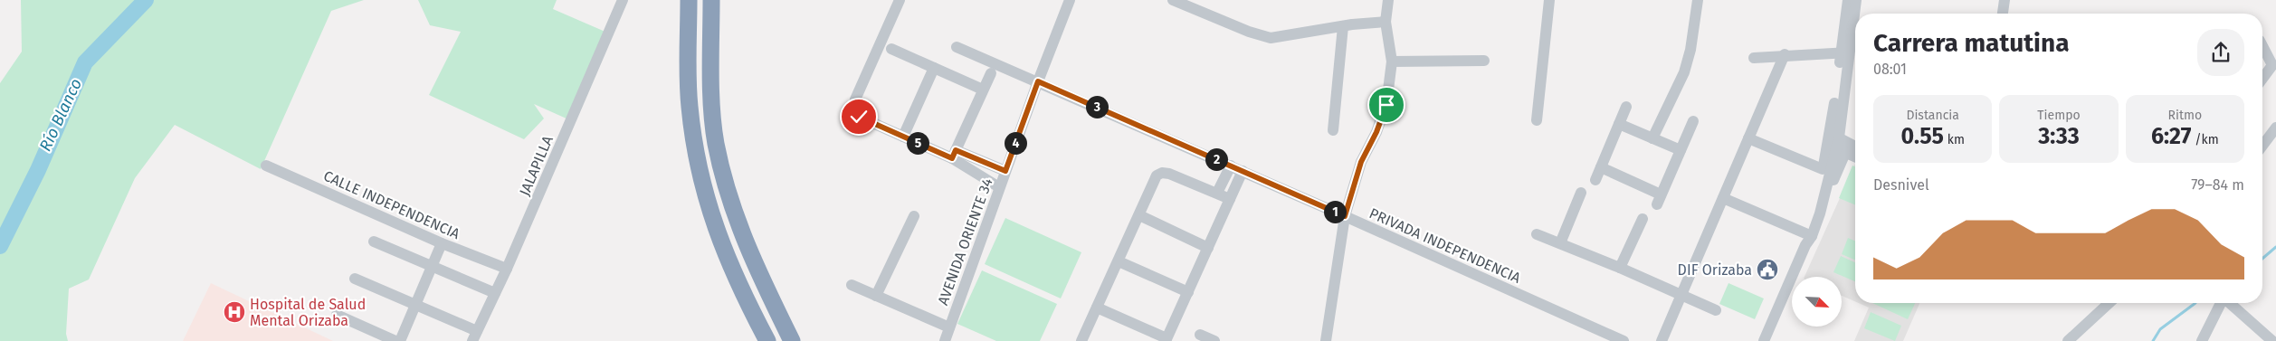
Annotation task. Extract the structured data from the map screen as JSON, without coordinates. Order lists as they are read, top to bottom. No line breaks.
{"streets":{"street":["JALAPILLA","CALLE INDEPENDENCIA","AVENIDA ORIENTE 34","PRIVADA INDEPENDENCIA"]},"crossings":[["JALAPILLA","CALLE INDEPENDENCIA"],["AVENIDA ORIENTE 34","PRIVADA INDEPENDENCIA"]],"water":["Río Blanco"],"places":{"public building":["DIF Orizaba"],"hospital":["Hospital de Salud Mental Orizaba"]},"north":"bottom right","page":{"heading":["Carrera matutina","08:01"],"stats":[["Distancia","0.55 km"],["Tiempo","3:33"],["Ritmo","6:27 /km"]],"pins":["3","4","5","2","1"],"chart":["Desnivel","79–84 m"]}}
